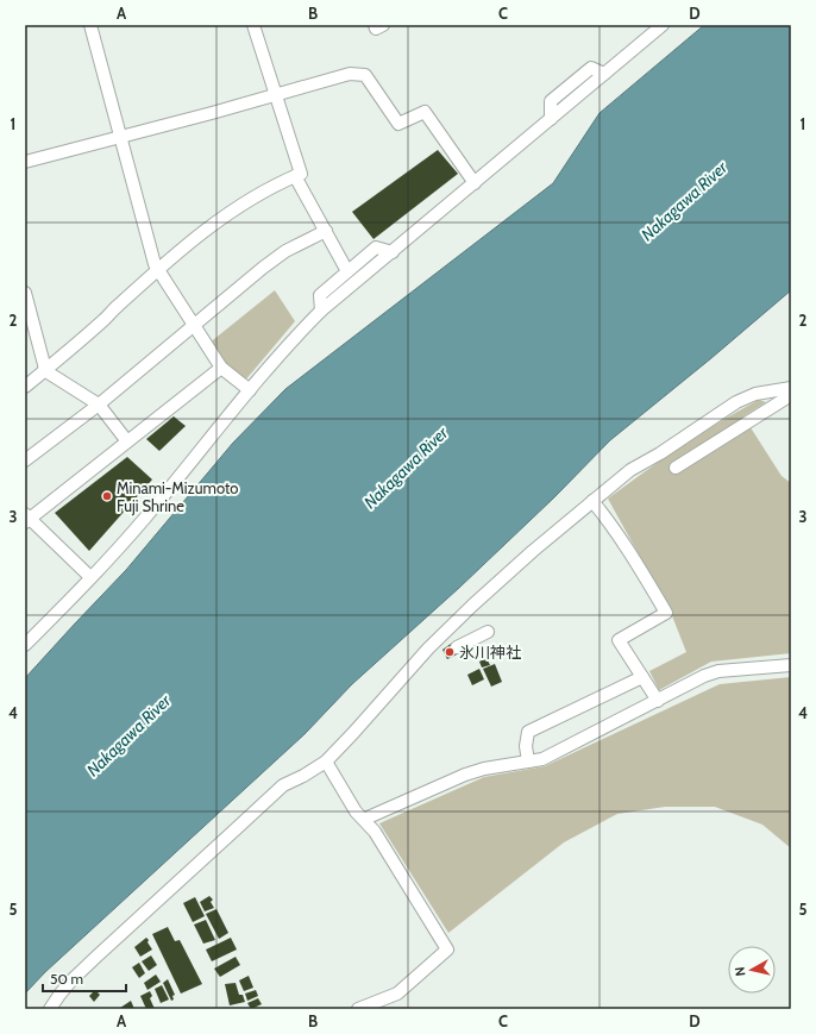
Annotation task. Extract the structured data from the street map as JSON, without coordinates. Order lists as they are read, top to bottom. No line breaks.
{"water":["Nakagawa River"],"places":["Minami-Mizumoto Fuji Shrine","氷川神社"],"scale_bar":"50 m","north":"left","grid":{"columns":["A","B","C","D"],"rows":["1","2","3","4","5"]}}
